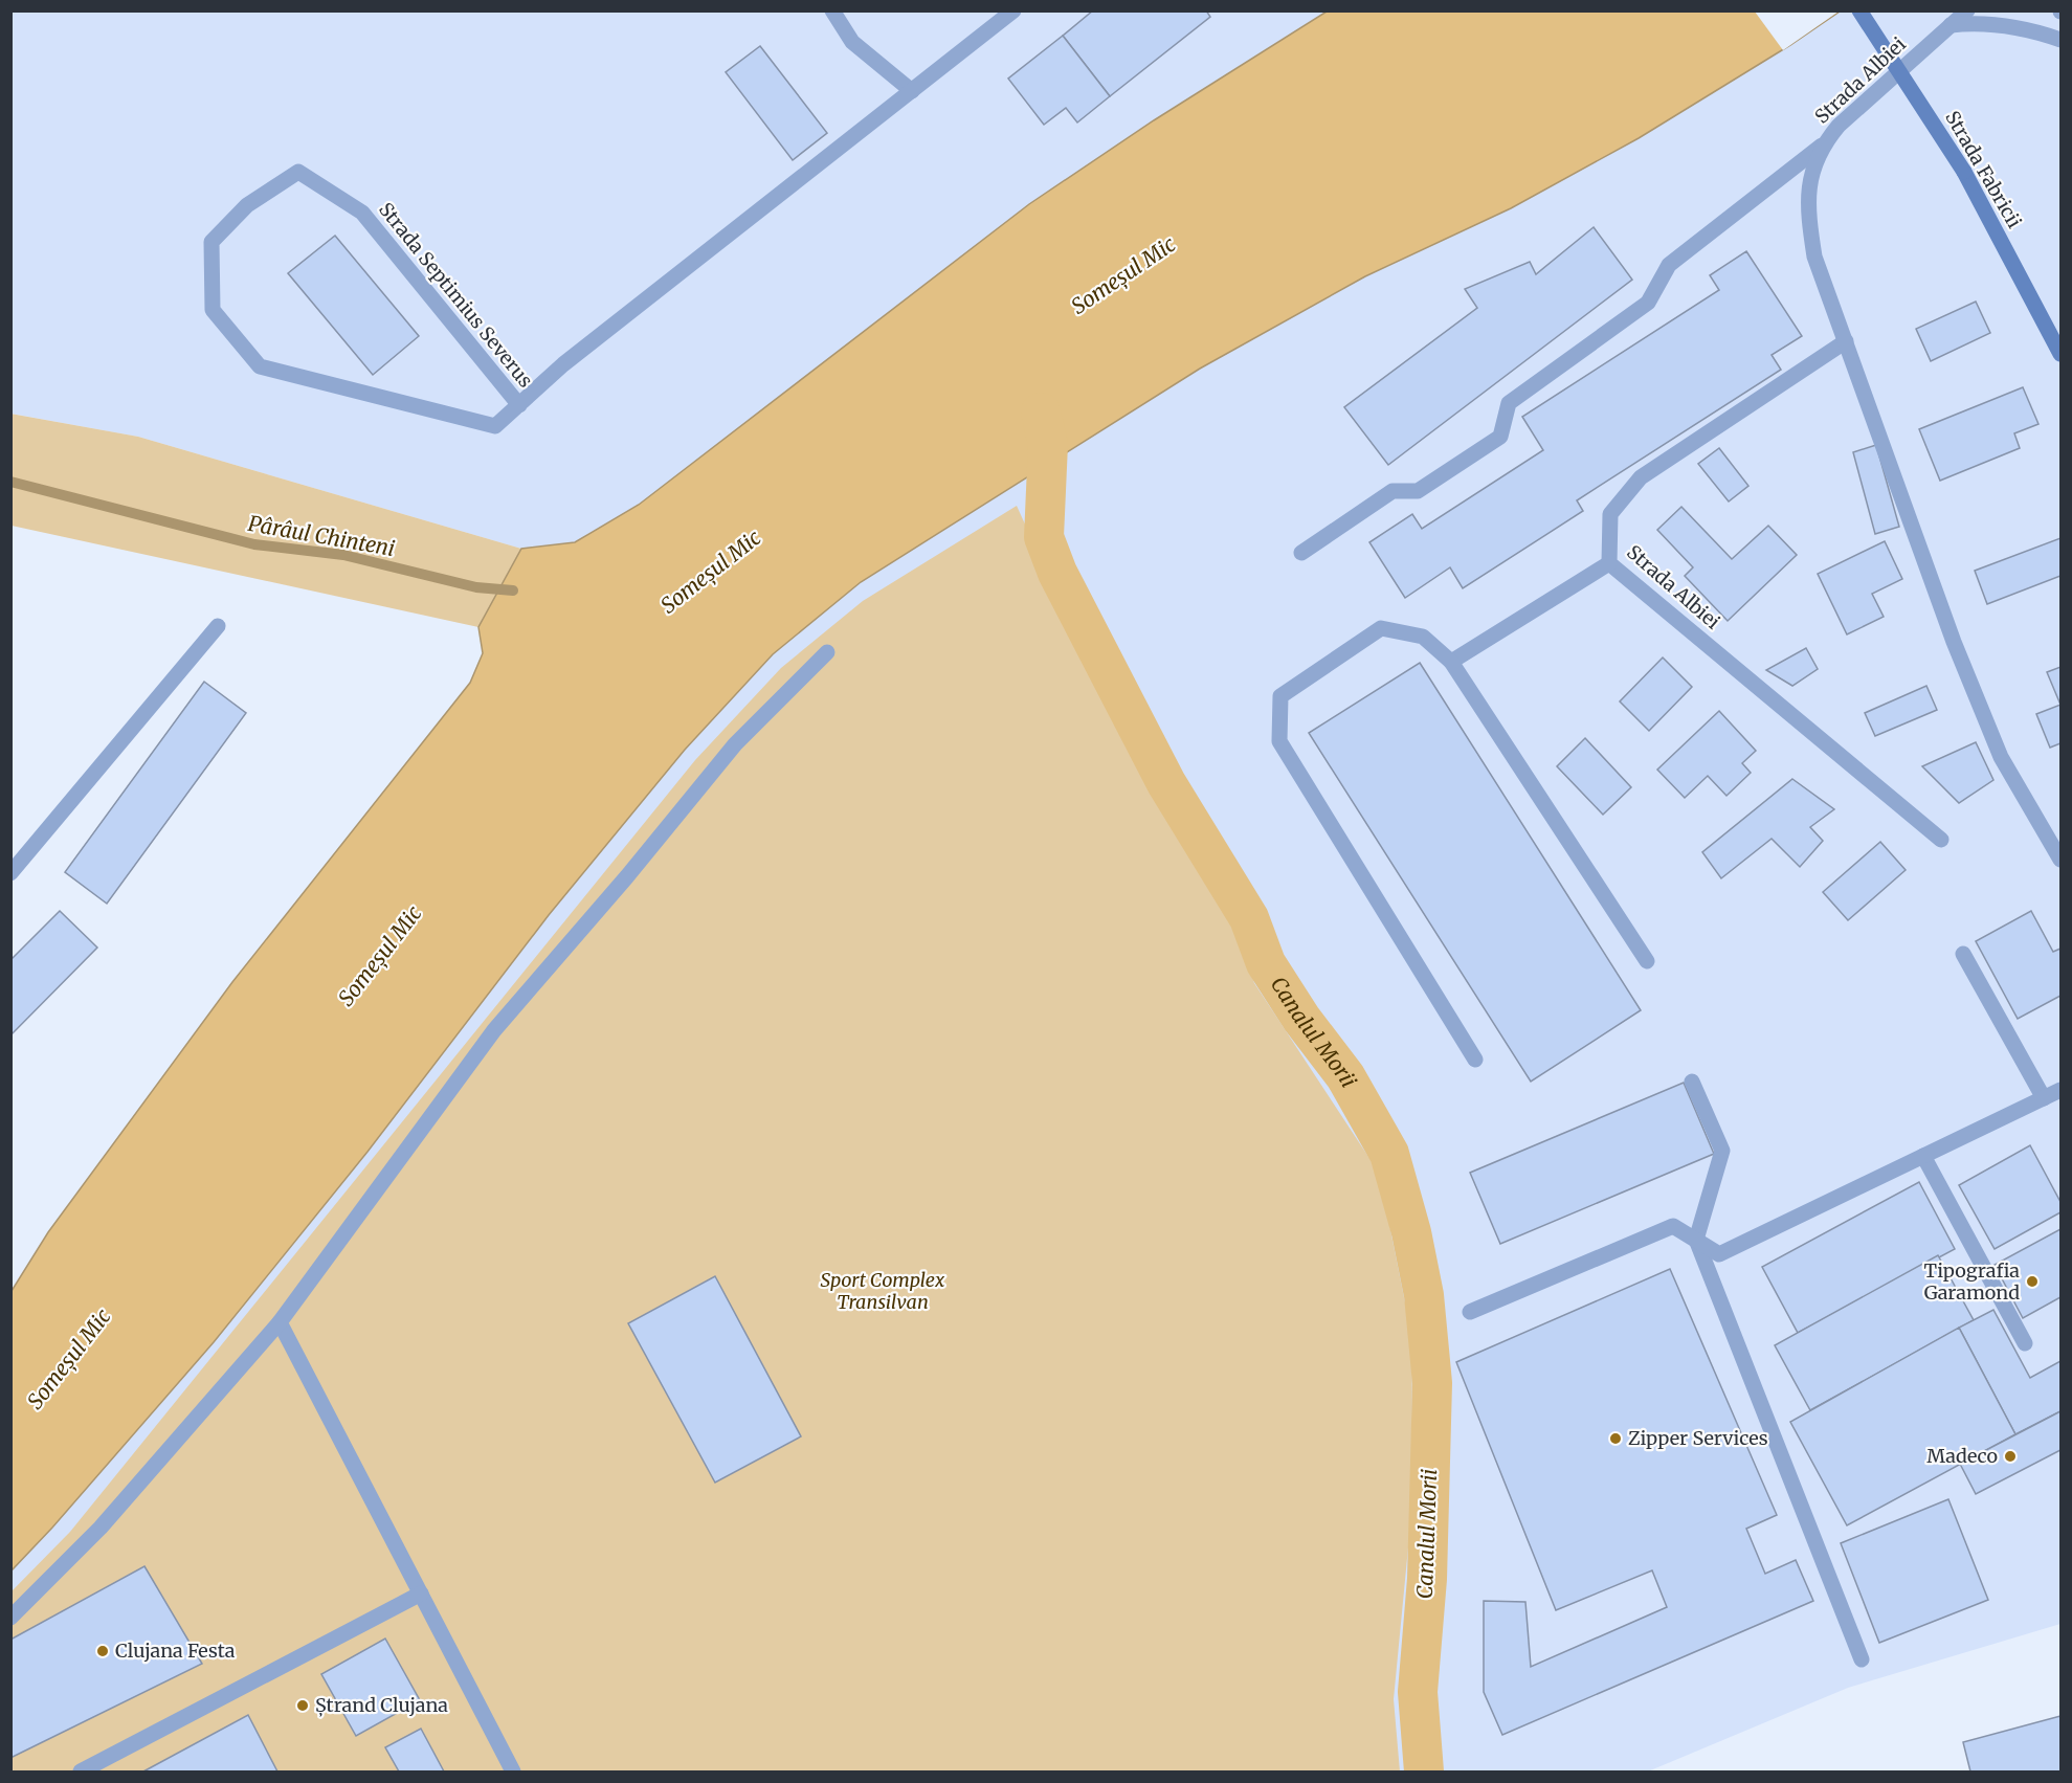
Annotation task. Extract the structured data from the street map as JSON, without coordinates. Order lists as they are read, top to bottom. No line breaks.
{"streets":{"main road":["Strada Fabricii"],"street":["Strada Albiei","Strada Septimius Severus"]},"water":["Someșul Mic","Pârâul Chinteni","Canalul Morii"],"parks":["Sport Complex Transilvan"],"places":["Tipografia Garamond","Zipper Services","Madeco","Clujana Festa","Ștrand Clujana"]}
